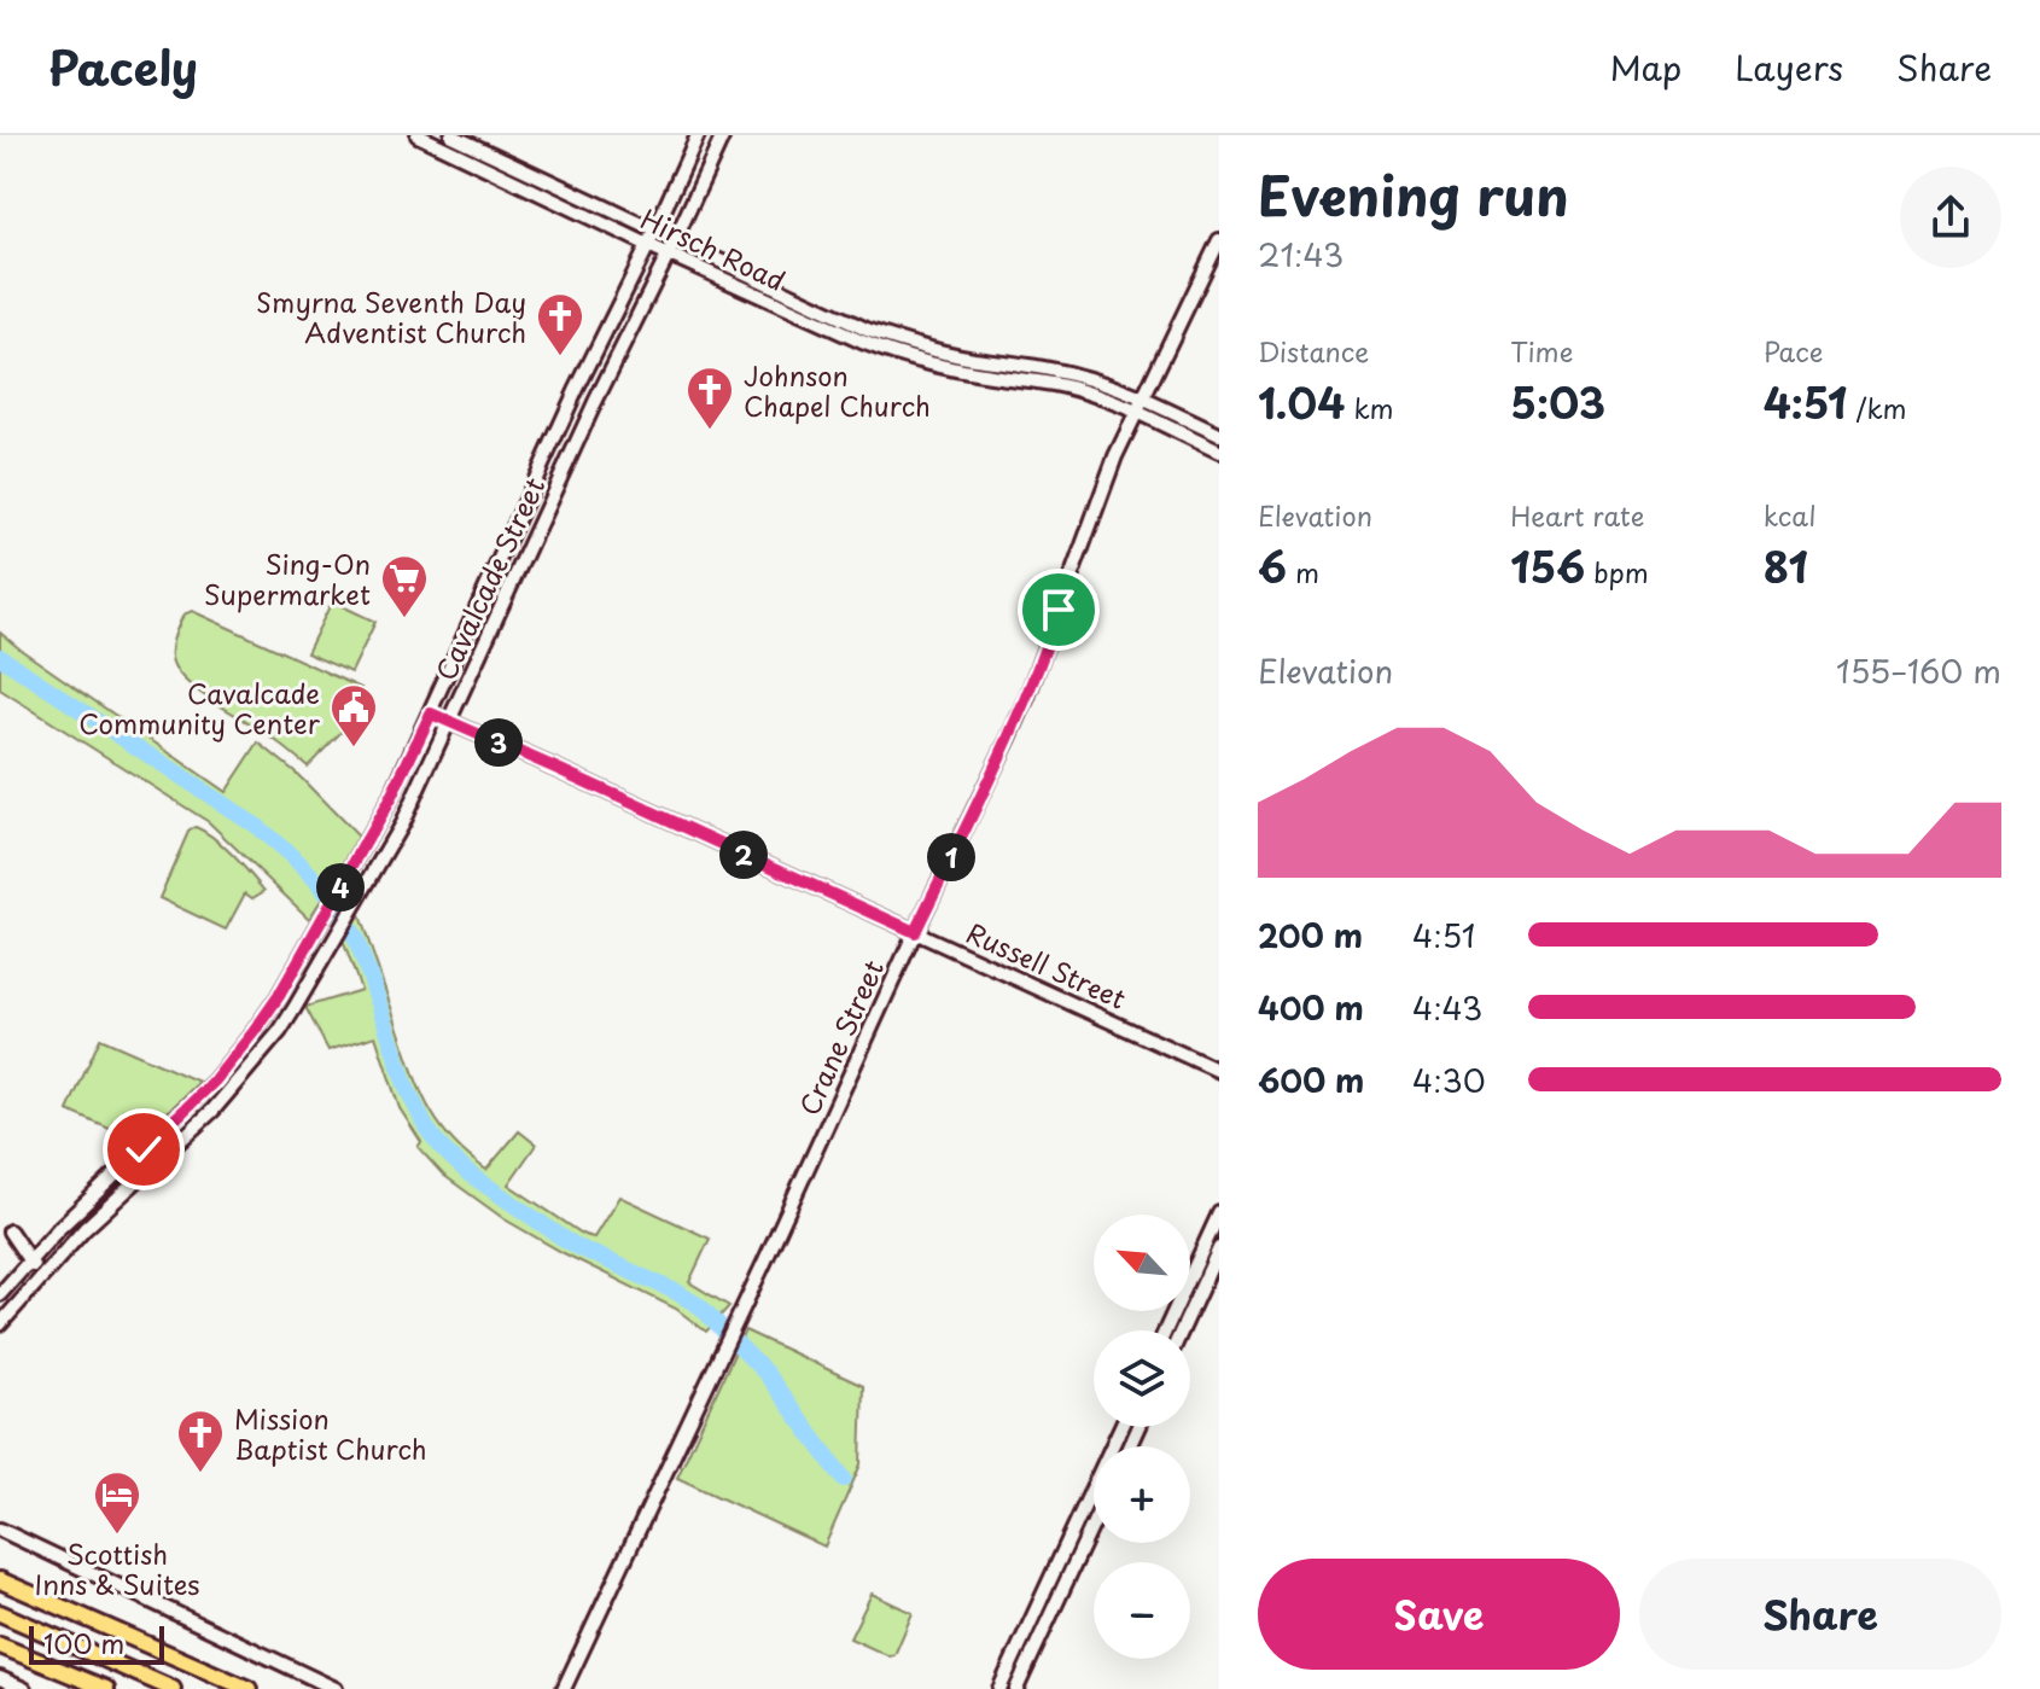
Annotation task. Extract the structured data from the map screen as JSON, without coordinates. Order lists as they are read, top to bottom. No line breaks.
{"streets":{"main road":["Hirsch Road","Cavalcade Street","Russell Street","Crane Street"]},"crossings":[["Hirsch Road","Cavalcade Street"],["Cavalcade Street","Russell Street"],["Russell Street","Crane Street"]],"places":{"church":["Smyrna Seventh Day Adventist Church","Johnson Chapel Church","Mission Baptist Church"],"supermarket":["Sing-On Supermarket"],"public building":["Cavalcade Community Center"],"hotel":["Scottish Inns & Suites"]},"scale_bar":"100 m","north":"top left","page":{"header":"Pacely","nav":["Map","Layers","Share"],"heading":["Evening run","21:43"],"stats":[["Distance","1.04 km"],["Time","5:03"],["Pace","4:51 /km"],["Elevation","6 m"],["Heart rate","156 bpm"],["kcal","81"]],"chart":["Elevation","155–160 m"],"pins":["3","2","1","4"],"list":[{"name":"200 m","note":"4:51"},{"name":"400 m","note":"4:43"},{"name":"600 m","note":"4:30"}],"map_buttons":["+","−"],"buttons":["Save","Share"],"scale":"100 m"}}
